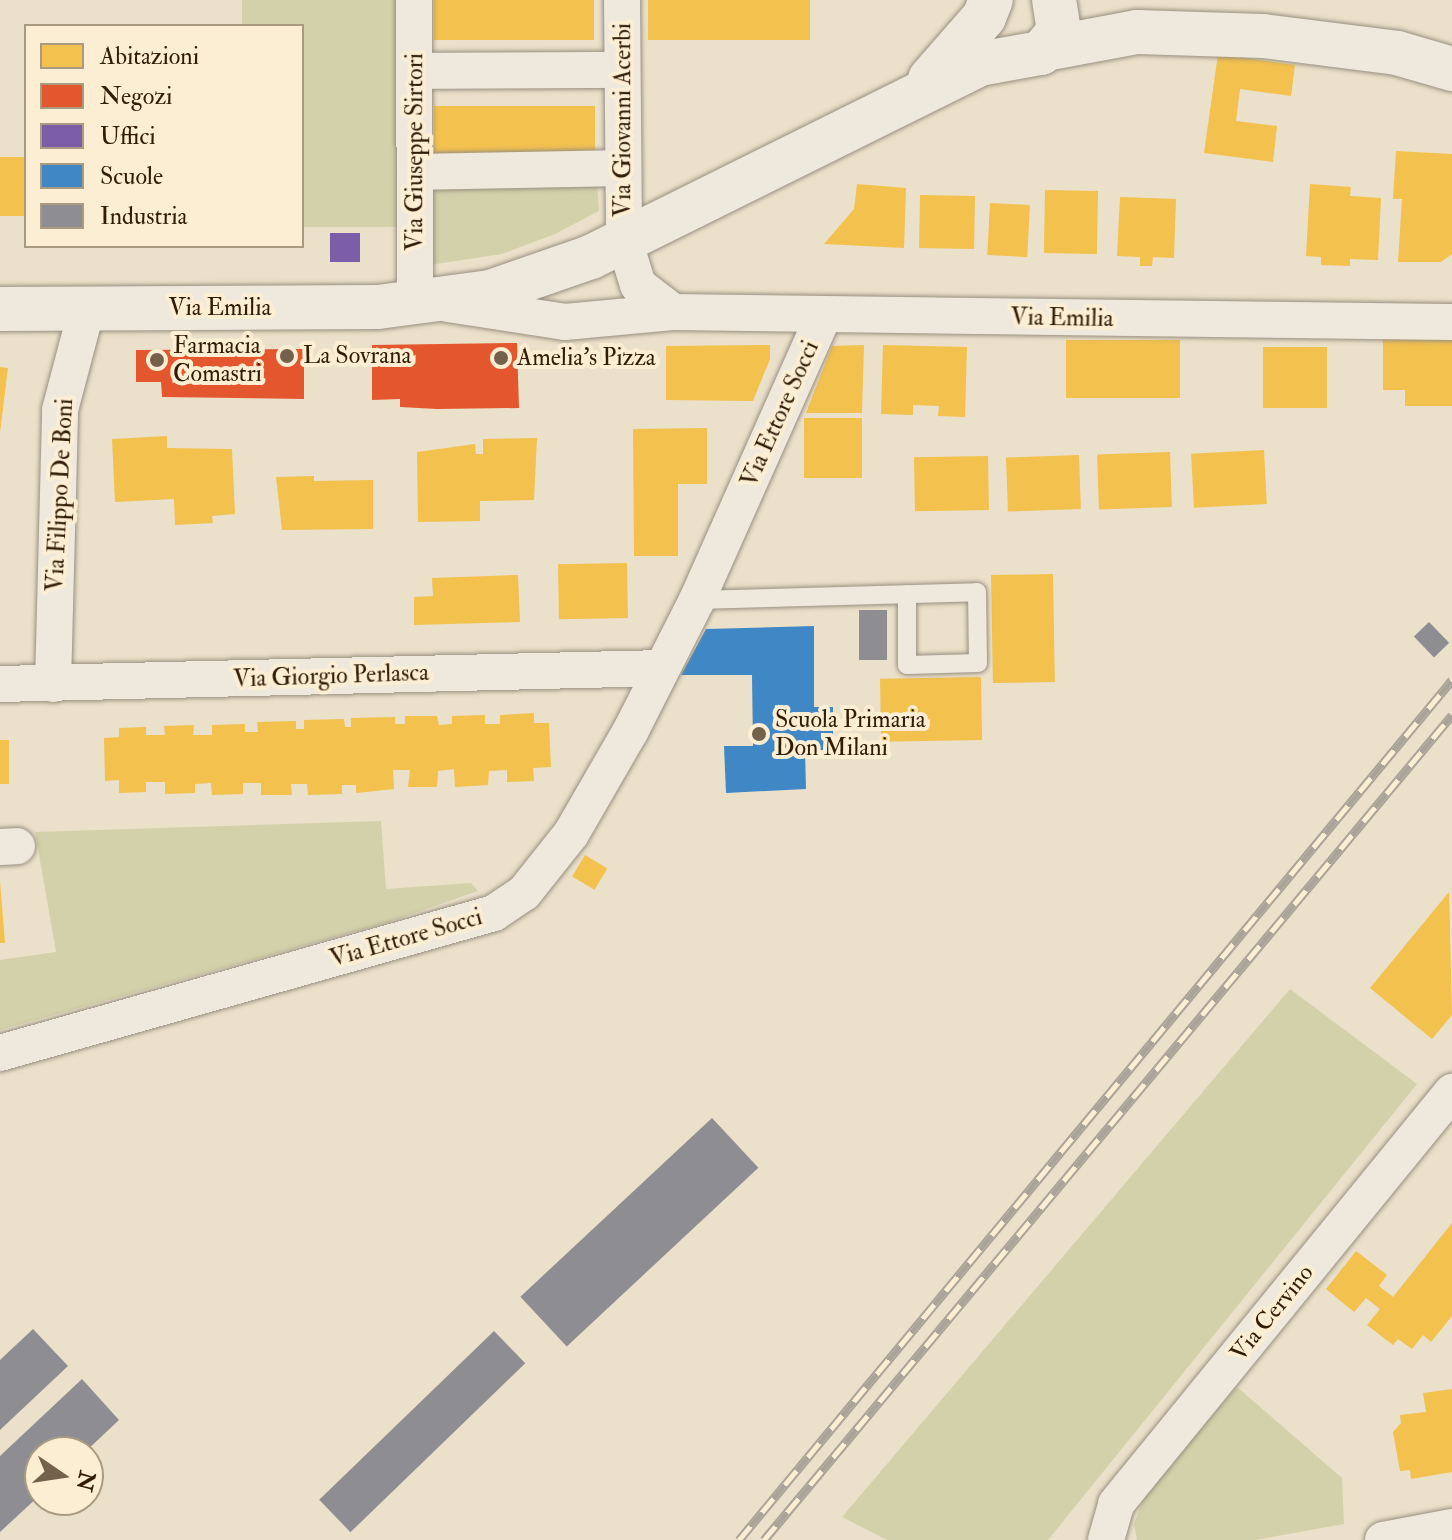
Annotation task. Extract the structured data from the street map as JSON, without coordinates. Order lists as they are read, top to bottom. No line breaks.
{"streets":{"main road":["Via Emilia"],"street":["Via Giovanni Acerbi","Via Giuseppe Sirtori","Via Ettore Socci","Via Filippo De Boni","Via Giorgio Perlasca","Via Cervino"]},"crossings":[["Via Giovanni Acerbi","Via Emilia"],["Via Giuseppe Sirtori","Via Emilia"],["Via Emilia","Via Ettore Socci"],["Via Emilia","Via Filippo De Boni"],["Via Ettore Socci","Via Giorgio Perlasca"],["Via Filippo De Boni","Via Giorgio Perlasca"]],"places":["La Sovrana","Amelia’s Pizza","Farmacia Comastri","Scuola Primaria Don Milani"],"legend":["Abitazioni","Negozi","Uffici","Scuole","Industria"],"north":"right"}
